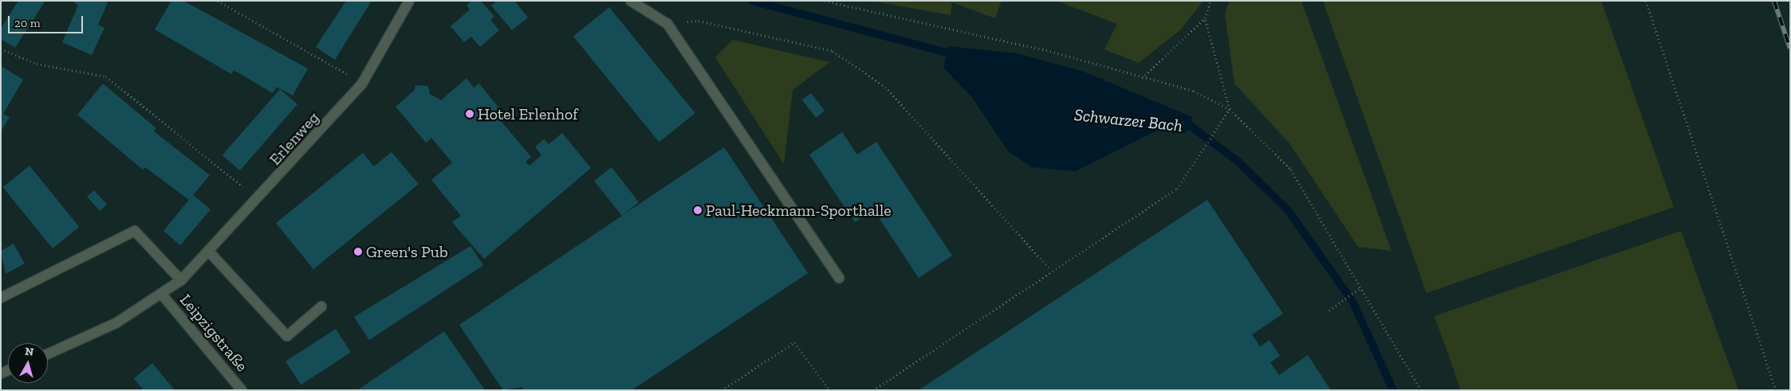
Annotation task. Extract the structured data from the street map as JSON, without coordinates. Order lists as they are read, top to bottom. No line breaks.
{"streets":{"street":["Erlenweg","Leipzigstraße"]},"crossings":[["Erlenweg","Leipzigstraße"]],"water":["Schwarzer Bach"],"places":["Hotel Erlenhof","Paul-Heckmann-Sporthalle","Green's Pub"],"scale_bar":"20 m","north":"top"}
